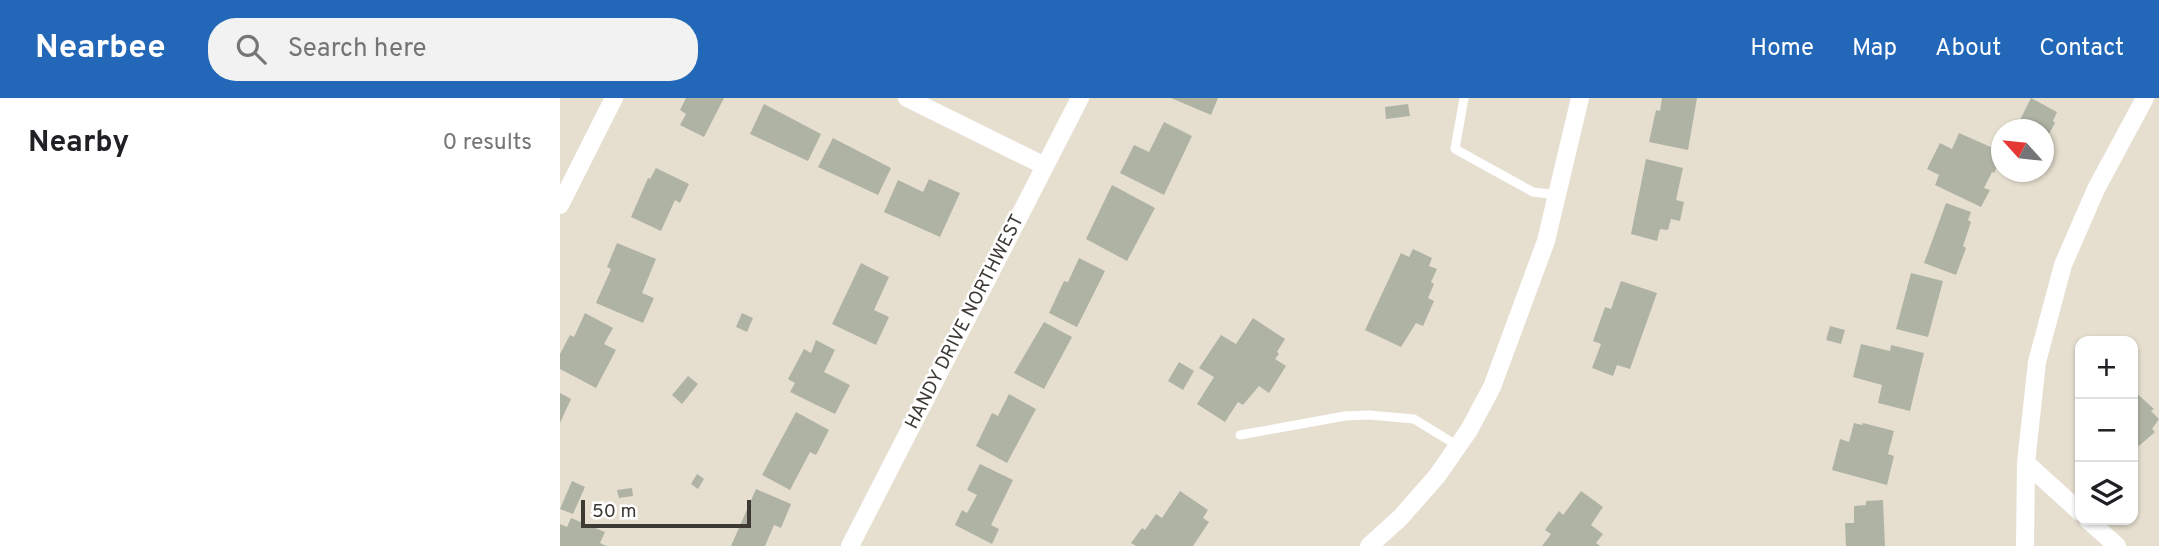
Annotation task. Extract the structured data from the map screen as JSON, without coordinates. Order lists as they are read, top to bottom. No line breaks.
{"streets":{"street":["HANDY DRIVE NORTHWEST"]},"scale_bar":"50 m","north":"top left","page":{"header":"Nearbee","search":"Search here","nav":["Home","Map","About","Contact"],"heading":["Nearby","0 results"],"map_buttons":["+","−"],"scale":"50 m"}}
